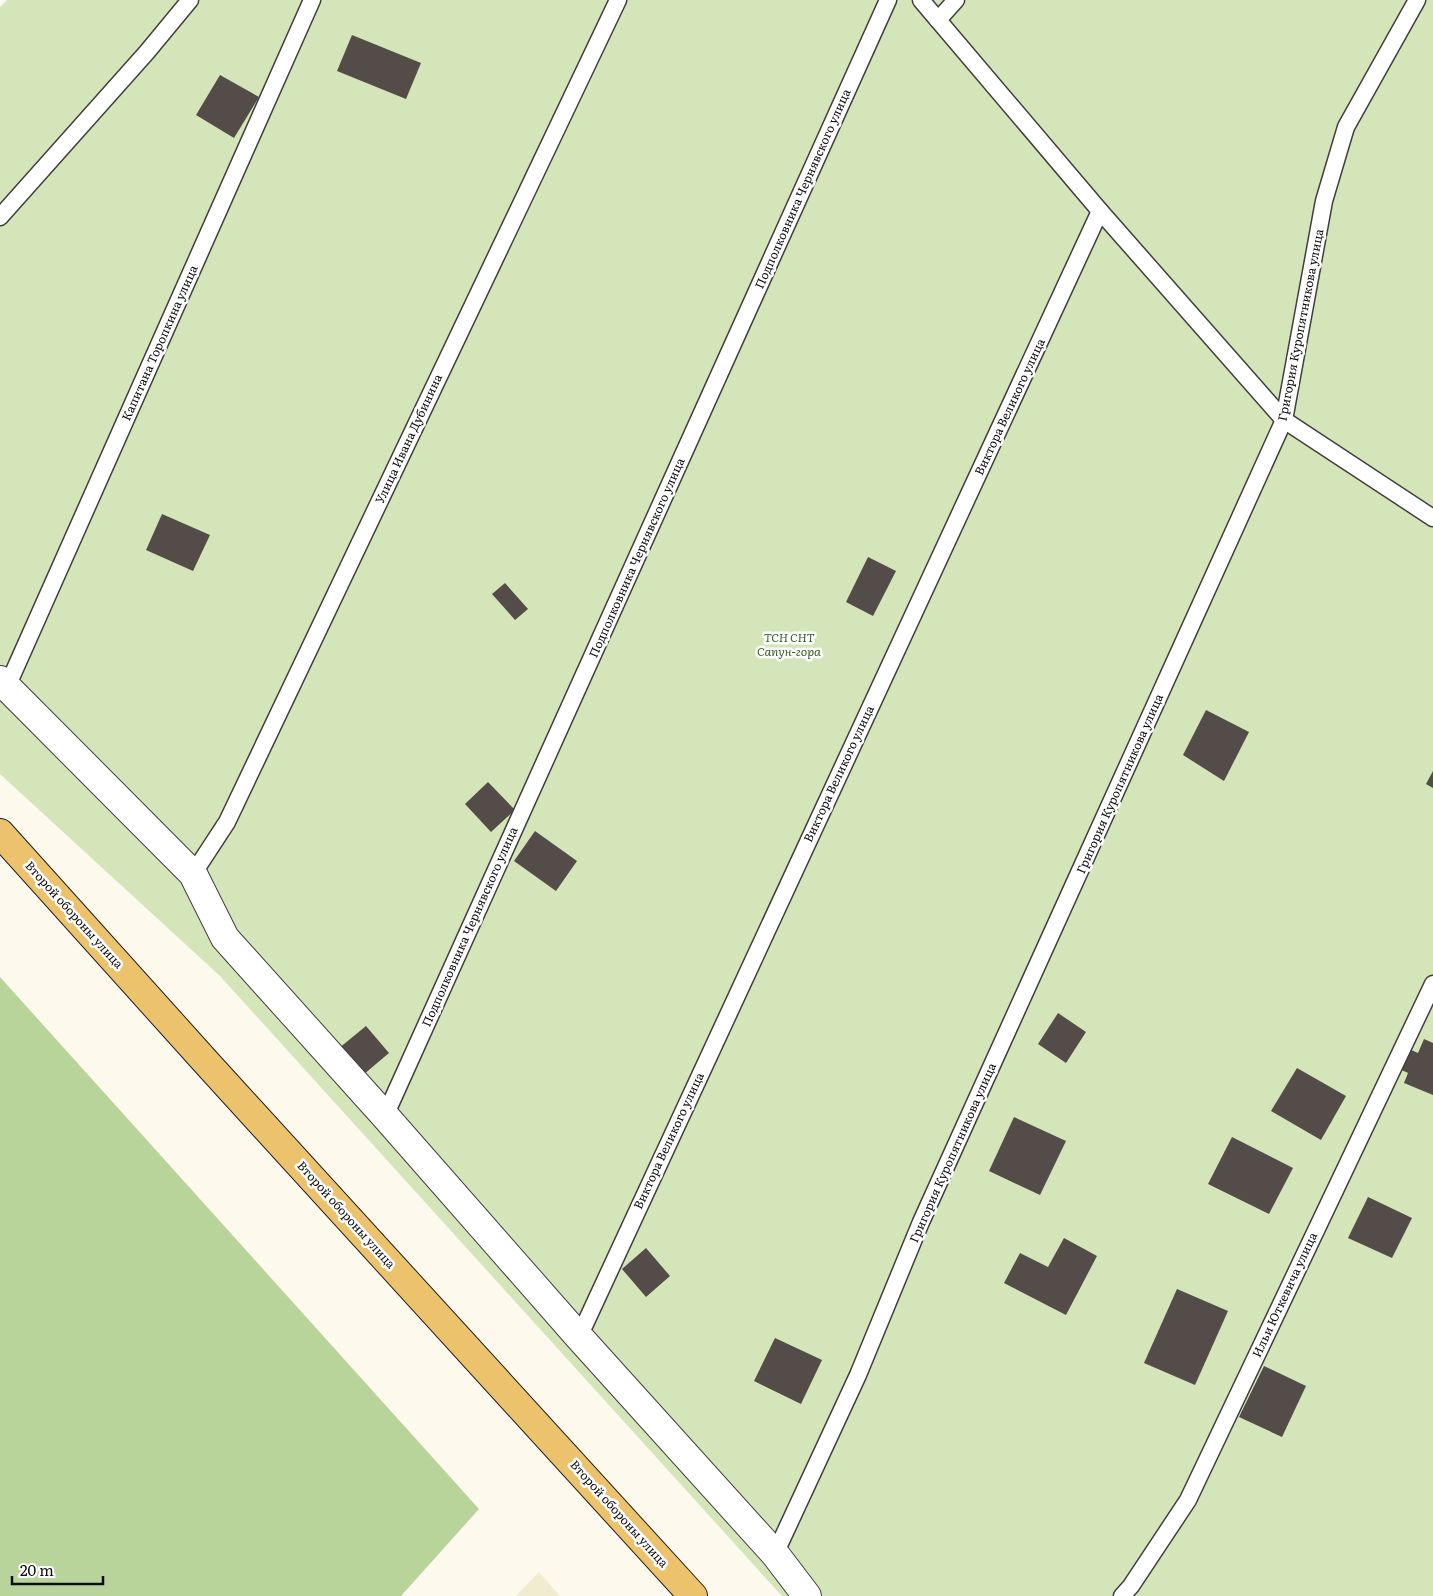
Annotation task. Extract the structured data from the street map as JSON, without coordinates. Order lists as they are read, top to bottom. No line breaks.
{"streets":{"main road":["Второй обороны улица"],"lane":["Подполковника Чернявского улица","Григория Куропятникова улица","Капитана Торопкина улица","Виктора Великого улица","Улица Ивана Дубинина","Ильи Юткевича улица"]},"parks":["ТСН СНТ Сапун-гора"],"scale_bar":"20 m"}
